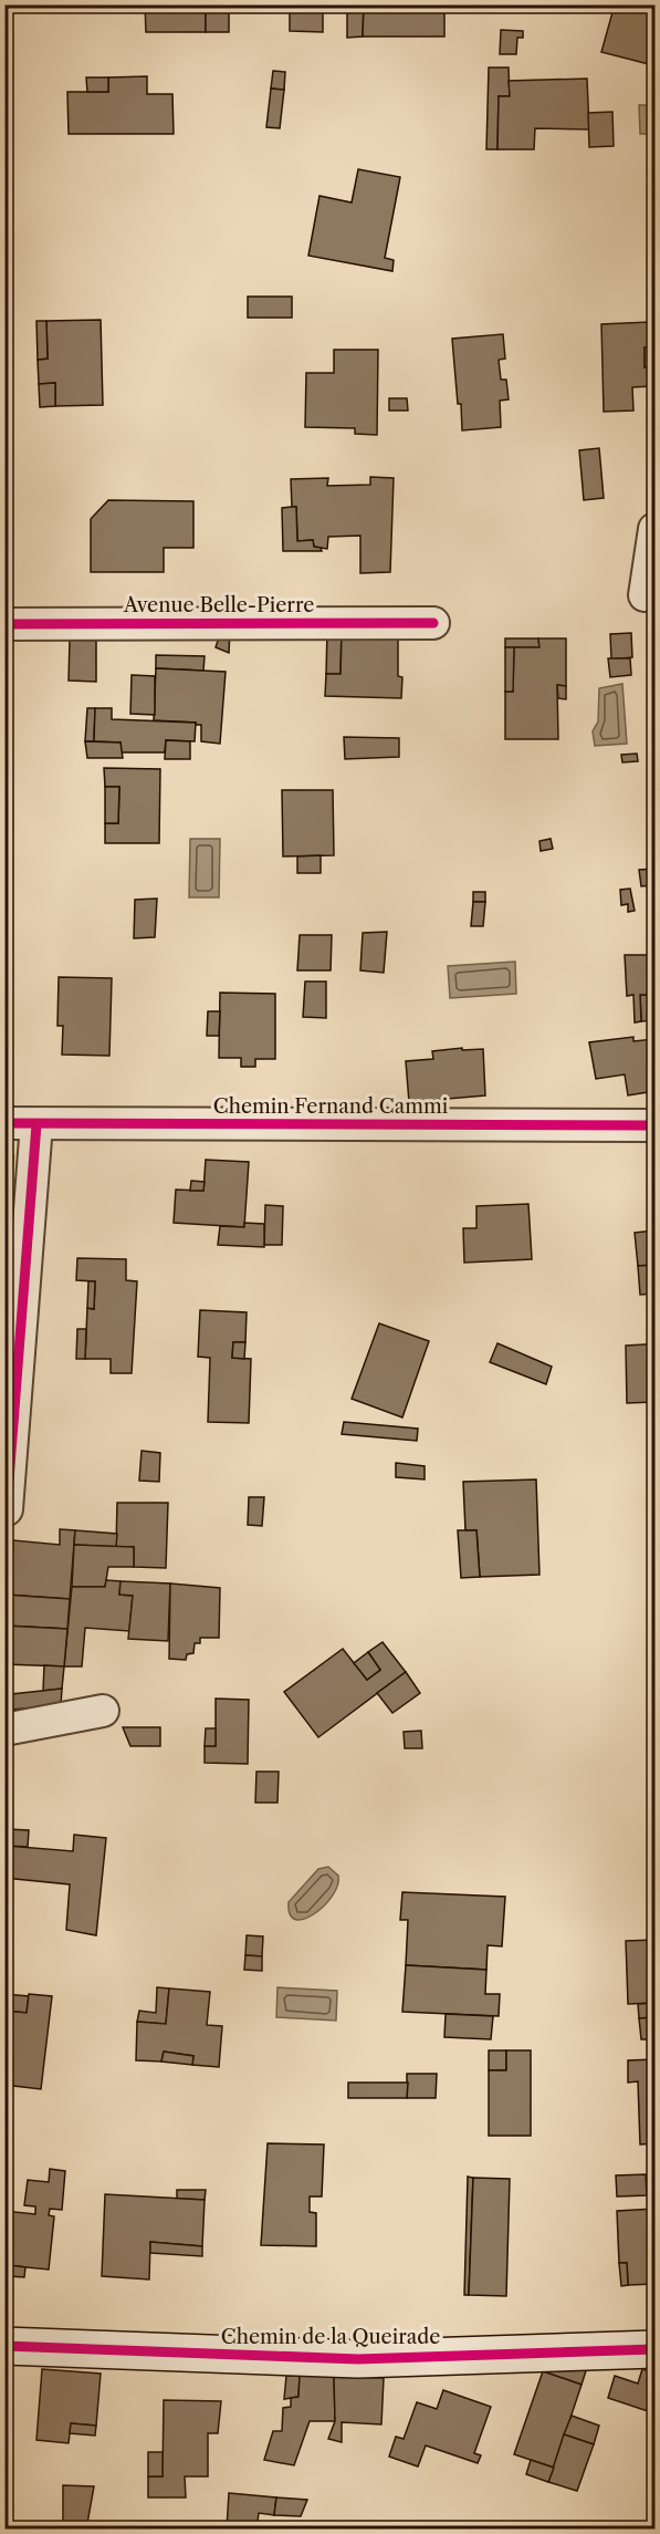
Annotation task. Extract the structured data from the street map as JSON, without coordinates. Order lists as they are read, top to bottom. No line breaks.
{"streets":{"street":["Avenue Belle-Pierre","Chemin Fernand Cammi","Chemin de la Queirade"]}}
